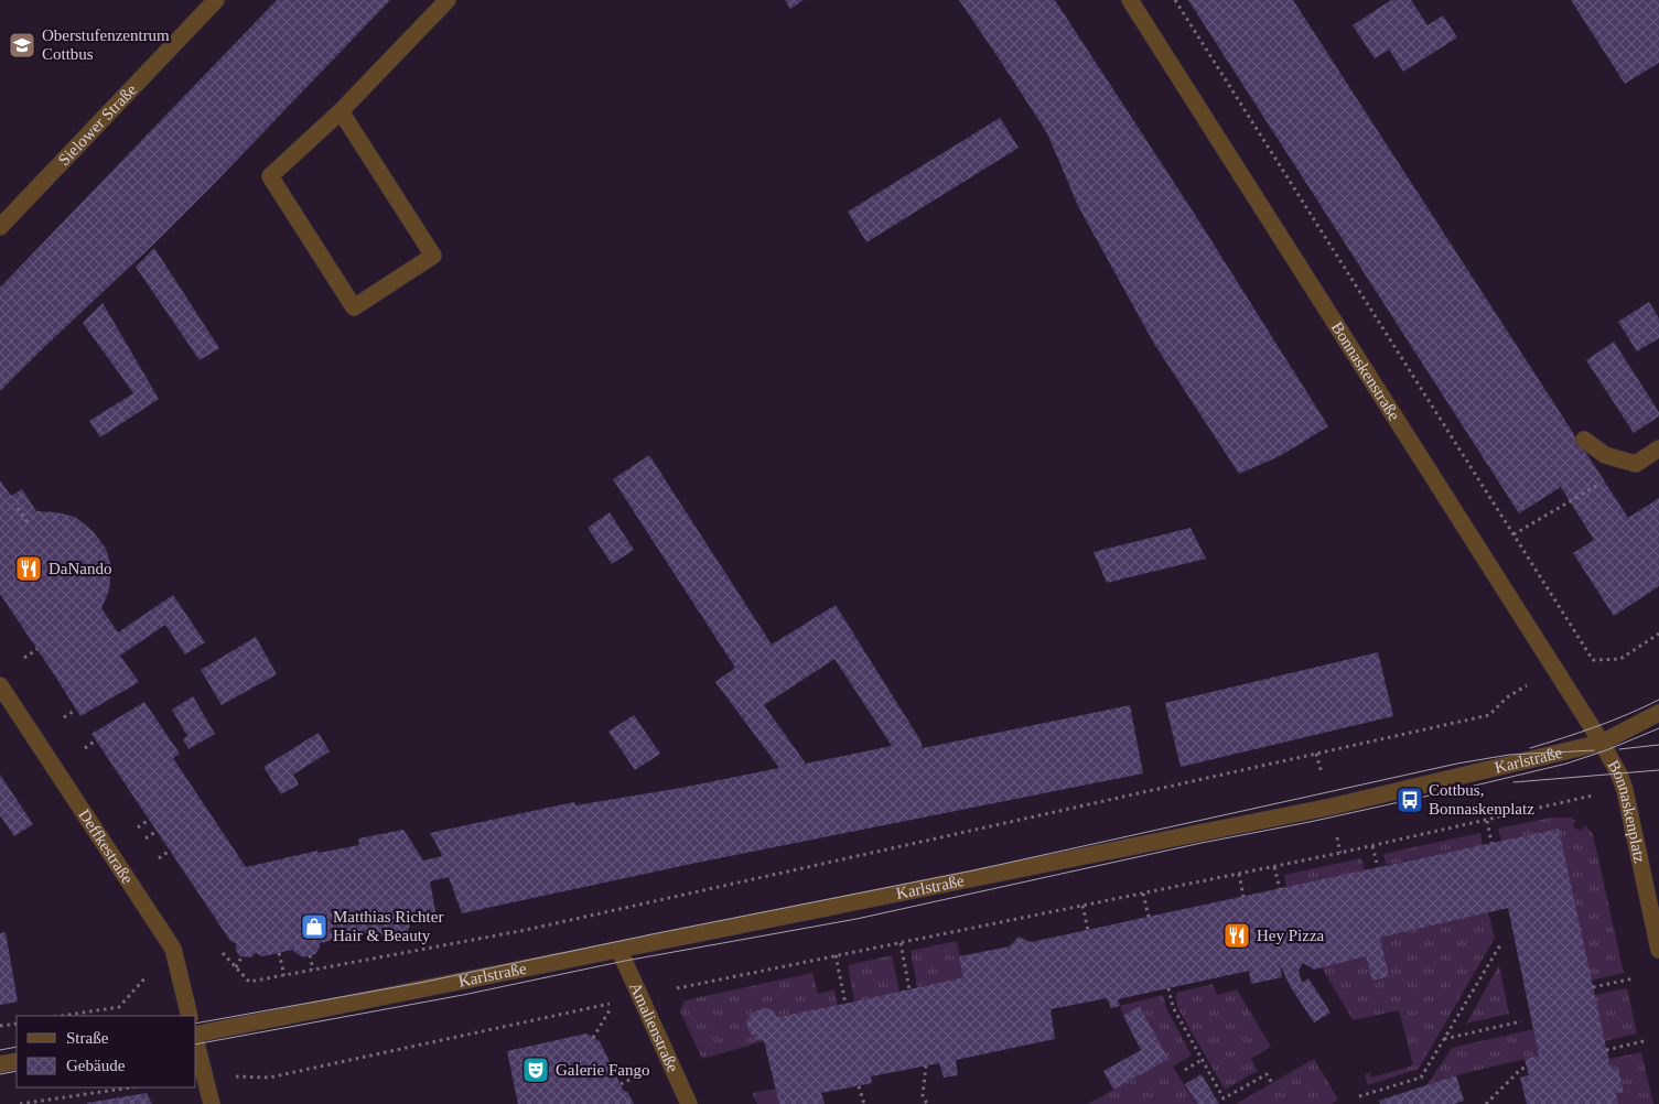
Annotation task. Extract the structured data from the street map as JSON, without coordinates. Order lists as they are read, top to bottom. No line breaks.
{"streets":{"street":["Sielower Straße","Bonnaskenstraße","Karlstraße","Bonnaskenplatz","Deffkestraße","Amalienstraße"]},"crossings":[["Bonnaskenstraße","Karlstraße"],["Bonnaskenstraße","Bonnaskenplatz"],["Karlstraße","Bonnaskenplatz"],["Karlstraße","Amalienstraße"]],"places":{"school or university":["Oberstufenzentrum Cottbus"],"restaurant":["DaNando","Hey Pizza"],"bus stop":["Cottbus, Bonnaskenplatz"],"shop":["Matthias Richter Hair & Beauty"],"theatre":["Galerie Fango"]},"legend":["Straße","Gebäude"]}
